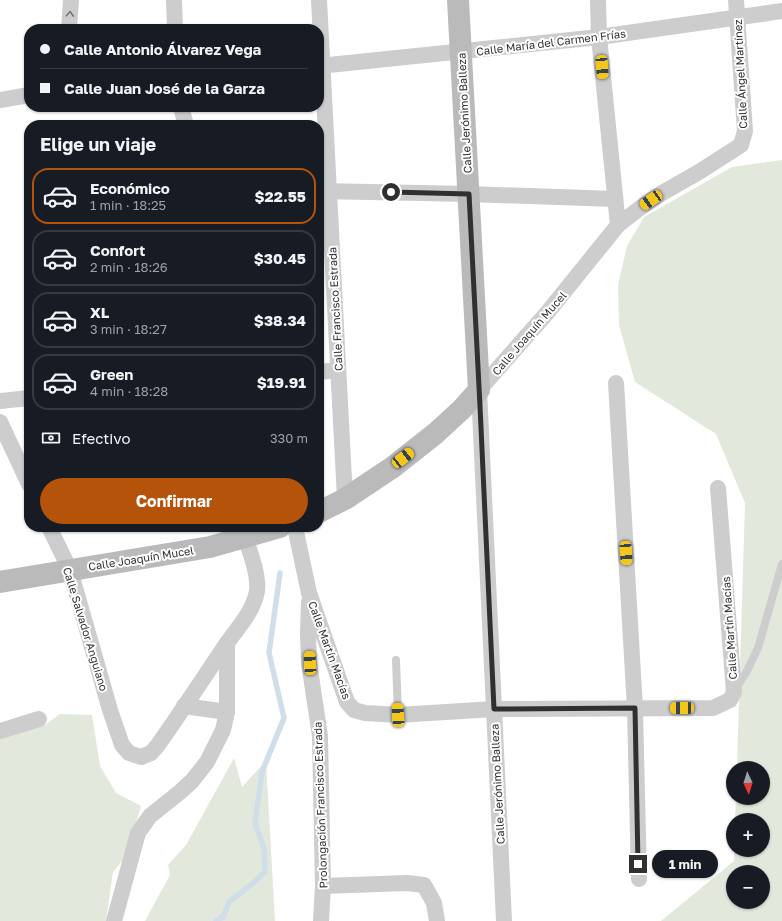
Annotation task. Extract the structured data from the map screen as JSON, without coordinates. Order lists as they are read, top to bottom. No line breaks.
{"streets":{"street":["Calle María del Carmen Frías","Calle Ángel Martínez","Calle Jerónimo Balleza","Calle Francisco Estrada","Calle Joaquín Mucel","Calle Martín Macías","Calle Salvador Anguiano","Prolongación Francisco Estrada"]},"crossings":[["Calle María del Carmen Frías","Calle Ángel Martínez"],["Calle María del Carmen Frías","Calle Jerónimo Balleza"],["Calle Ángel Martínez","Calle Joaquín Mucel"],["Calle Jerónimo Balleza","Calle Joaquín Mucel"],["Calle Jerónimo Balleza","Calle Martín Macías"],["Calle Francisco Estrada","Calle Joaquín Mucel"],["Calle Joaquín Mucel","Calle Salvador Anguiano"],["Calle Martín Macías","Prolongación Francisco Estrada"]],"north":"bottom","page":{"banner":["Calle Antonio Álvarez Vega","Calle Juan José de la Garza"],"heading":"Elige un viaje","list":[{"name":"Económico","note":"1 min · 18:25","value":"$22.55"},{"name":"Confort","note":"2 min · 18:26","value":"$30.45"},{"name":"XL","note":"3 min · 18:27","value":"$38.34"},{"name":"Green","note":"4 min · 18:28","value":"$19.91"}],"pay":["Efectivo","330 m"],"buttons":"Confirmar","map_buttons":["+","−"],"bubble":"1 min"}}
